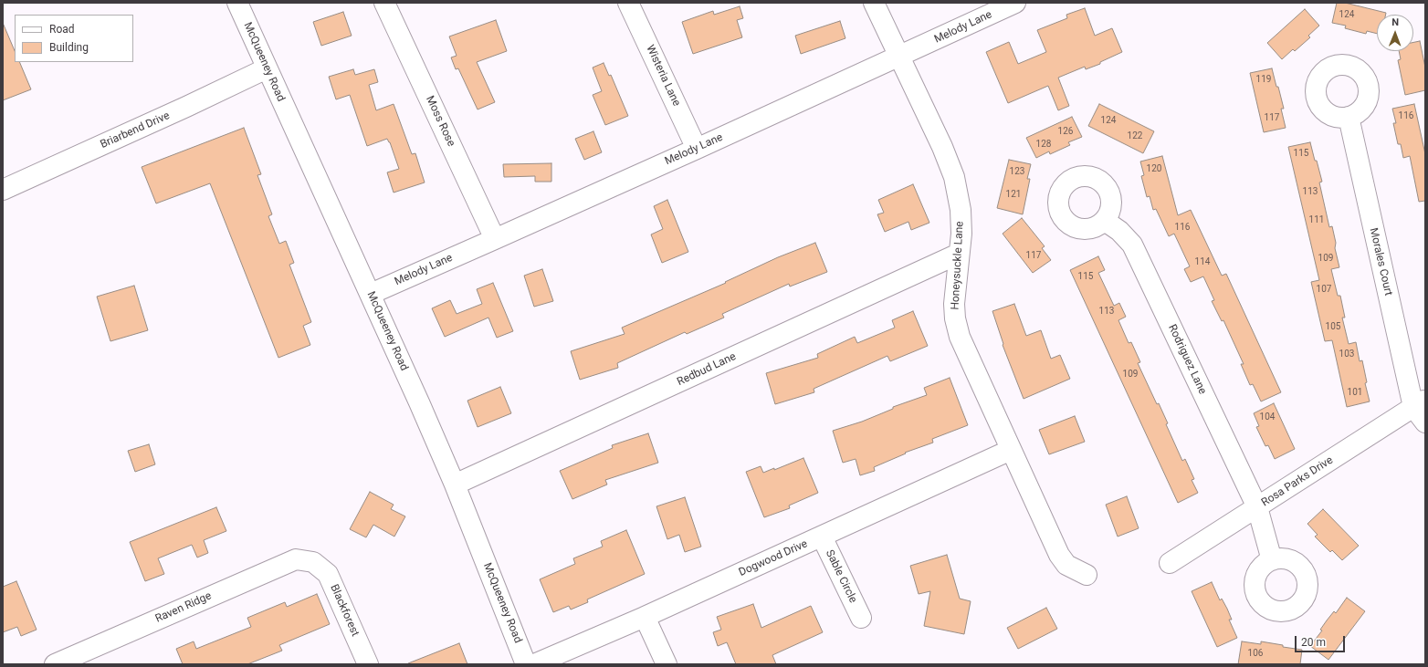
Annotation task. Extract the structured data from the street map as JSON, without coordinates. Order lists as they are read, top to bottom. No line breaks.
{"streets":{"street":["Melody Lane","McQueeney Road","Wisteria Lane","Moss Rose","Briarbend Drive","Morales Court","Honeysuckle Lane","Rodriguez Lane","Redbud Lane","Rosa Parks Drive","Dogwood Drive","Sable Circle","Raven Ridge","Blackforest"]},"crossings":[["Melody Lane","McQueeney Road"],["Melody Lane","Wisteria Lane"],["Melody Lane","Moss Rose"],["Melody Lane","Honeysuckle Lane"],["McQueeney Road","Briarbend Drive"],["McQueeney Road","Redbud Lane"],["Morales Court","Rosa Parks Drive"],["Honeysuckle Lane","Redbud Lane"],["Honeysuckle Lane","Dogwood Drive"],["Rodriguez Lane","Rosa Parks Drive"],["Dogwood Drive","Sable Circle"],["Raven Ridge","Blackforest"]],"house_numbers":["124","119","116","117","124","126","122","128","115","120","123","113","121","111","116","117","109","114","115","107","113","105","103","109","101","104","106"],"legend":["Road","Building"],"scale_bar":"20 m","north":"top"}
